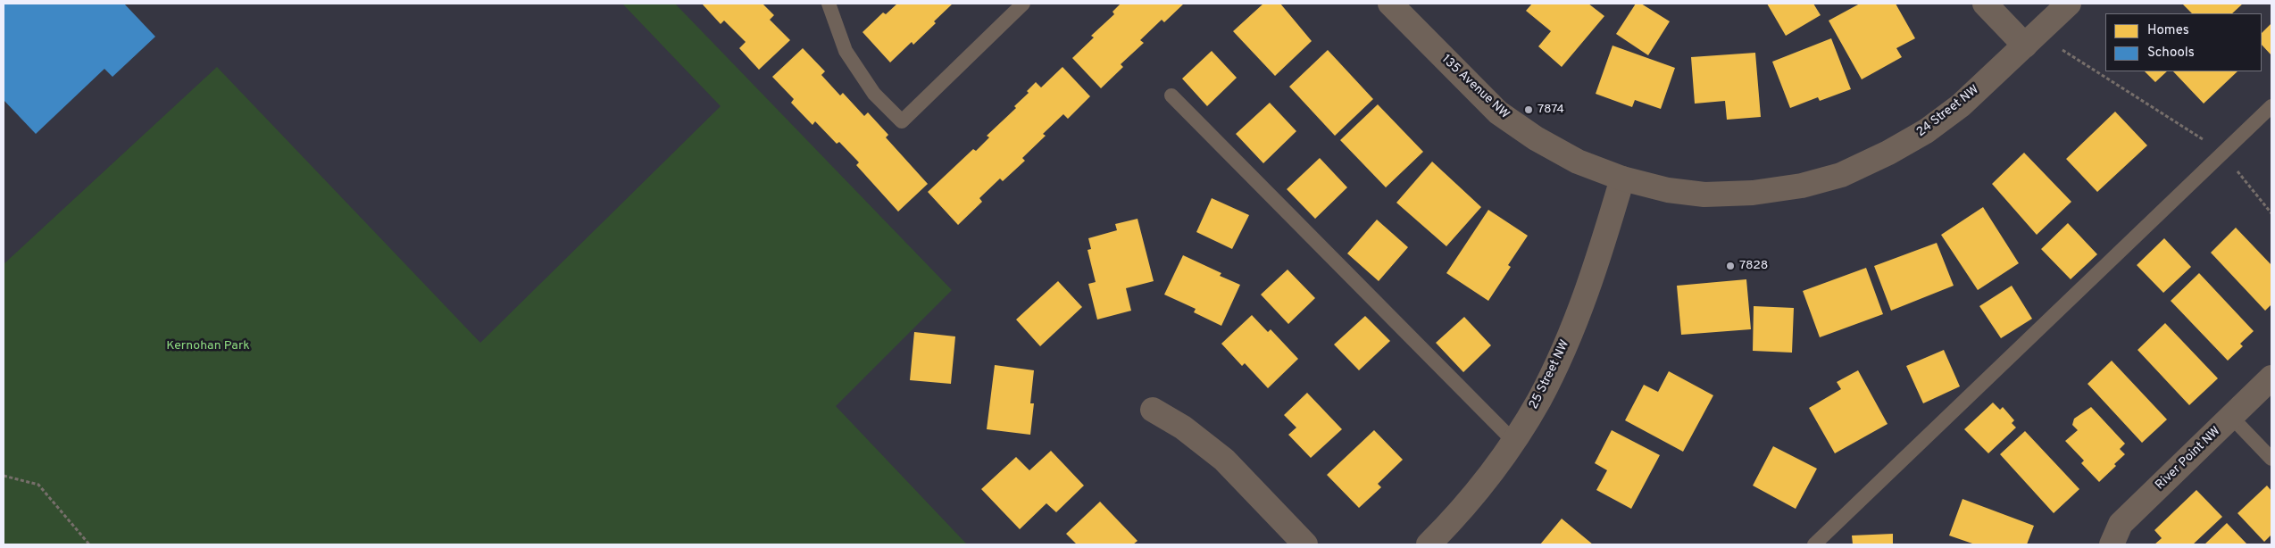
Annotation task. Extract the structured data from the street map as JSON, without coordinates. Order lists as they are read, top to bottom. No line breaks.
{"streets":{"street":["135 Avenue NW","24 Street NW","25 Street NW","River Point NW"]},"crossings":[["135 Avenue NW","24 Street NW"],["135 Avenue NW","25 Street NW"]],"parks":["Kernohan Park"],"places":["7874","7828"],"legend":["Homes","Schools"]}
